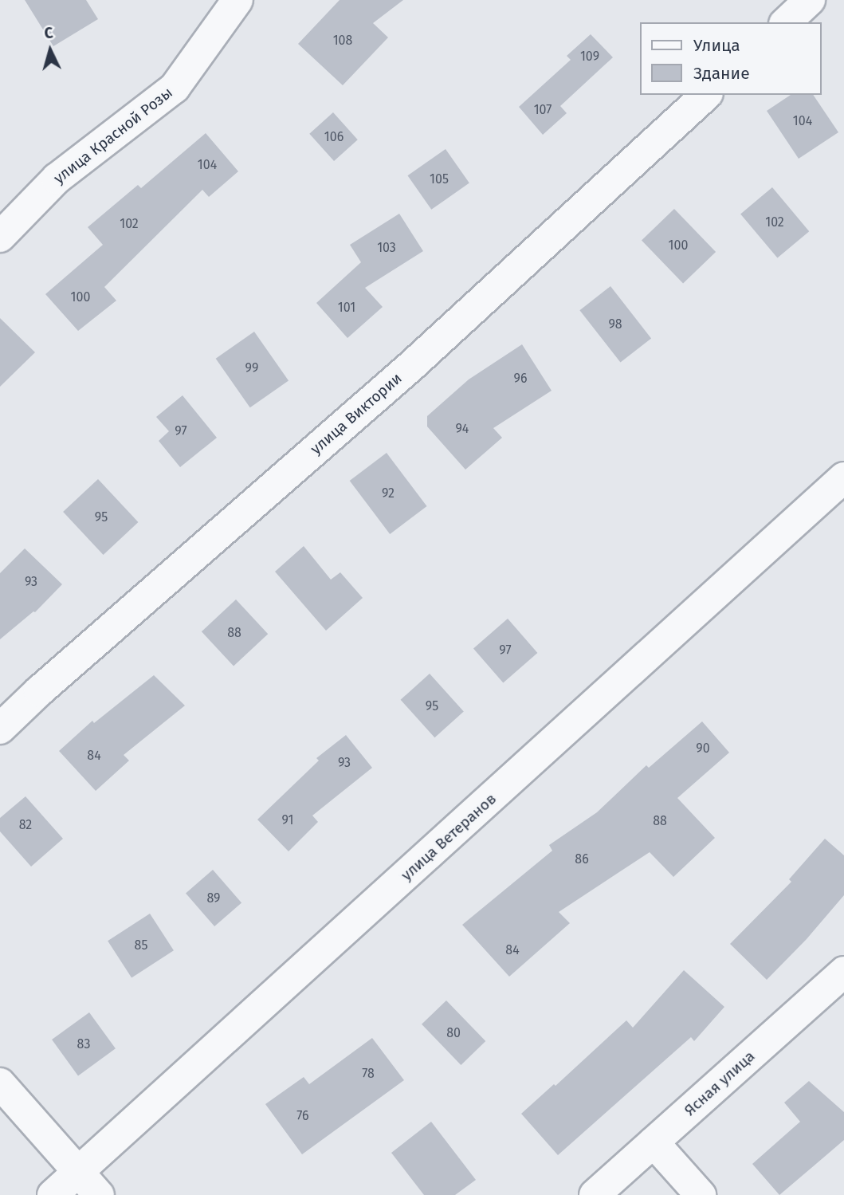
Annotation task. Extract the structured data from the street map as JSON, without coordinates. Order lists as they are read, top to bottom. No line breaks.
{"streets":{"street":["улица Красной Розы","улица Виктории","улица Ветеранов","Ясная улица"]},"house_numbers":["108","109","107","104","106","104","105","102","102","100","103","100","101","98","99","96","94","97","92","95","93","88","97","95","90","84","93","91","88","82","86","89","85","84","80","83","78","76"],"legend":["Улица","Здание"],"north":"top"}
